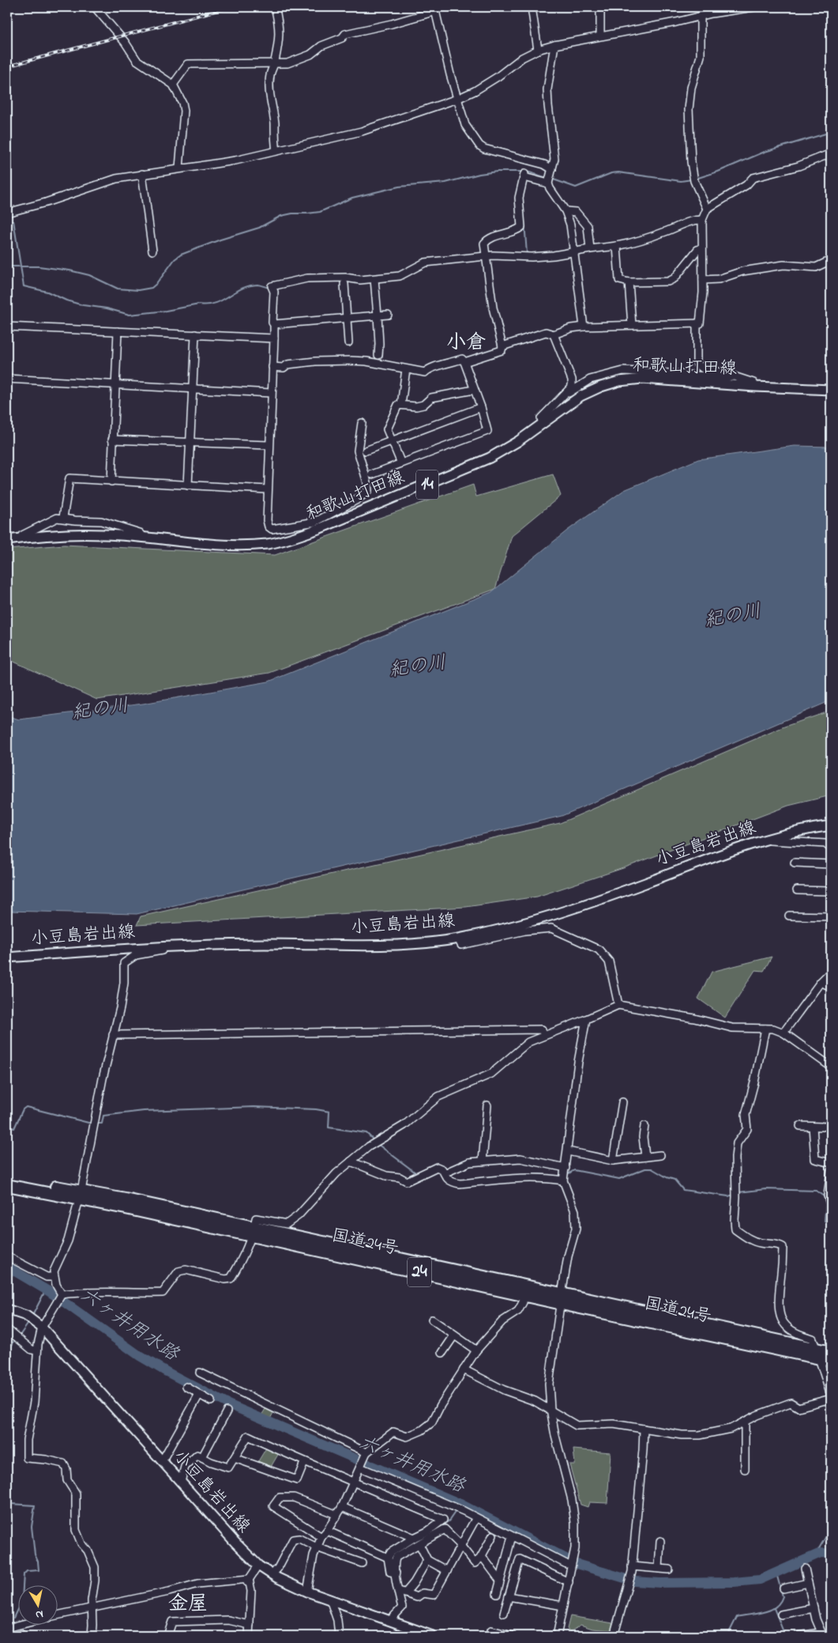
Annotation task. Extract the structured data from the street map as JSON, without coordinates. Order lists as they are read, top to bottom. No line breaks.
{"streets":{"highway":["国道24号","24"],"main road":["和歌山打田線","14","小豆島岩出線"]},"districts":["小倉","金屋"],"water":["紀の川","六ヶ井用水路"],"north":"bottom"}
